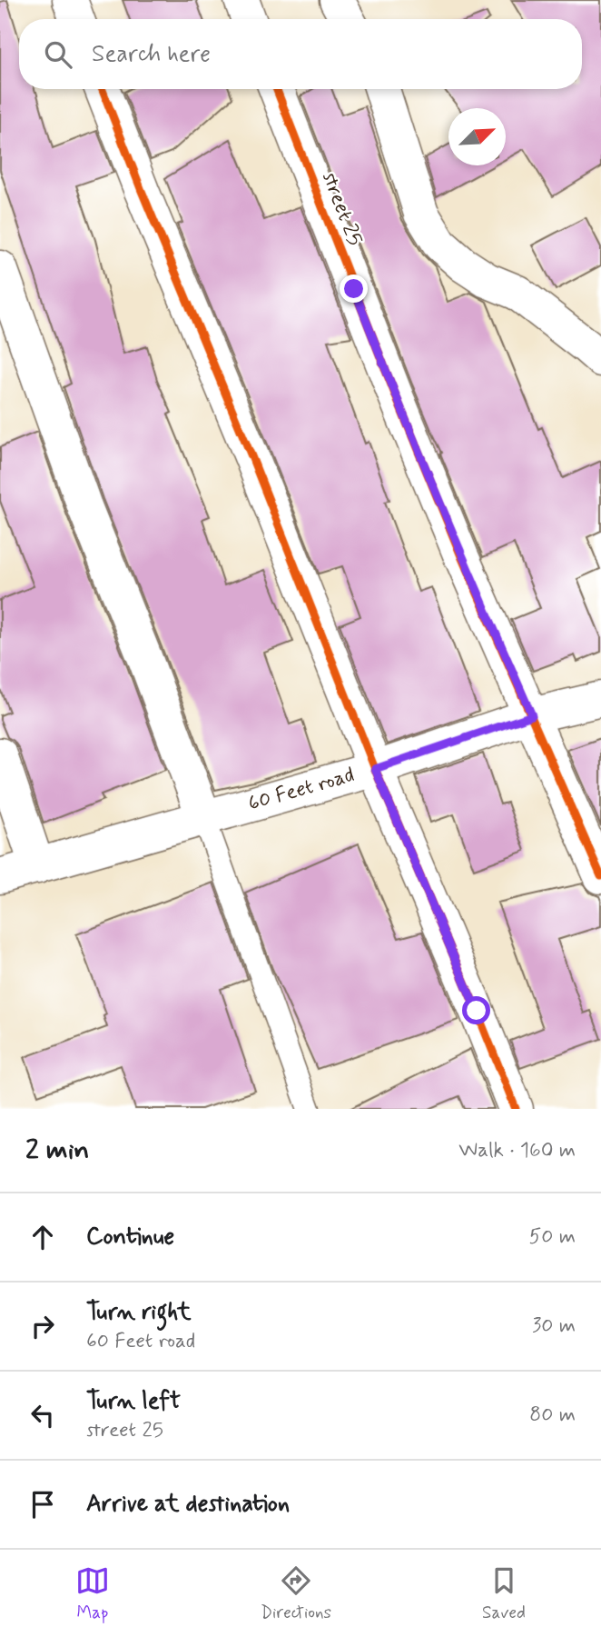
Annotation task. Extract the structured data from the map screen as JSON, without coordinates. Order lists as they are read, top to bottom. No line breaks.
{"streets":{"street":["street 25","60 Feet road"]},"crossings":[["street 25","60 Feet road"]],"north":"top right","page":{"search":"Search here","heading":["2 min","Walk · 160 m"],"list":[["Continue","50 m"],["Turn right","60 Feet road","30 m"],["Turn left","street 25","80 m"],"Arrive at destination"],"nav":["Map","Directions","Saved"]}}
